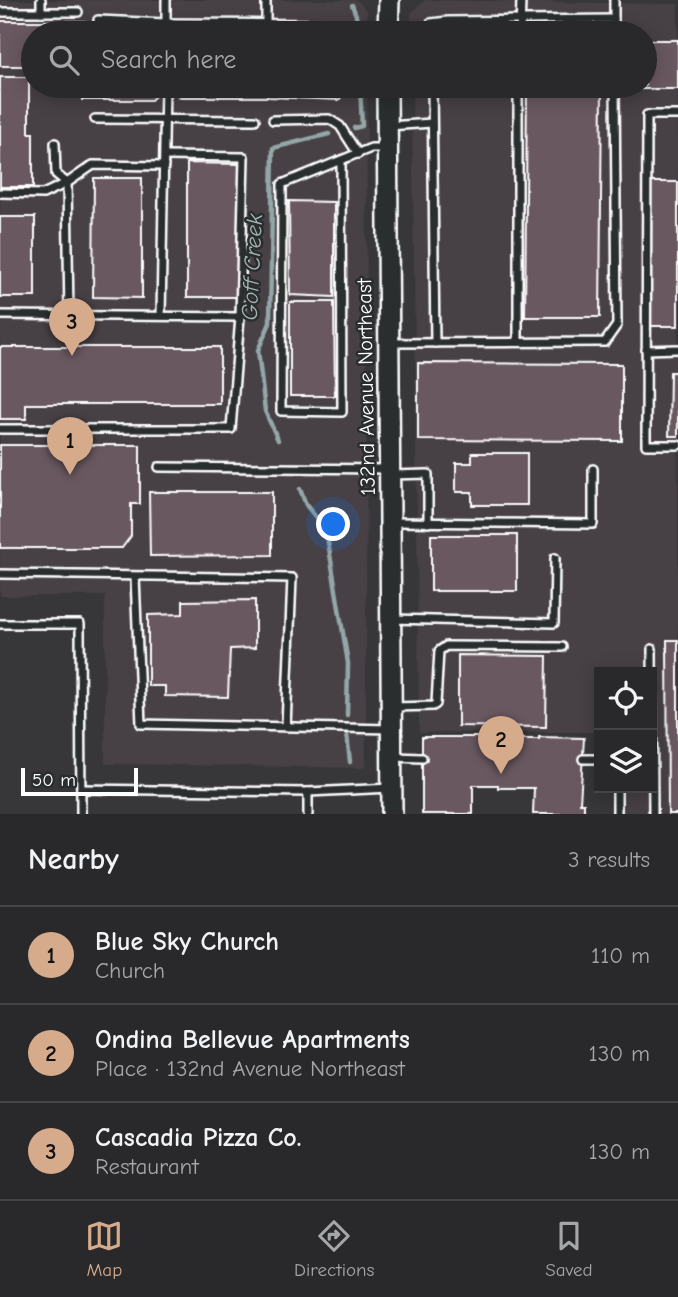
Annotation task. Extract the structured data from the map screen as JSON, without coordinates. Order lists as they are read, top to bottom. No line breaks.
{"streets":{"street":["132nd Avenue Northeast"]},"water":["Goff Creek"],"scale_bar":"50 m","page":{"search":"Search here","pins":["3","1","2"],"scale":"50 m","heading":["Nearby","3 results"],"list":[{"mark":"1","name":"Blue Sky Church","note":"Church","value":"110 m"},{"mark":"2","name":"Ondina Bellevue Apartments","note":"Place · 132nd Avenue Northeast","value":"130 m"},{"mark":"3","name":"Cascadia Pizza Co.","note":"Restaurant","value":"130 m"}],"nav":["Map","Directions","Saved"]}}
